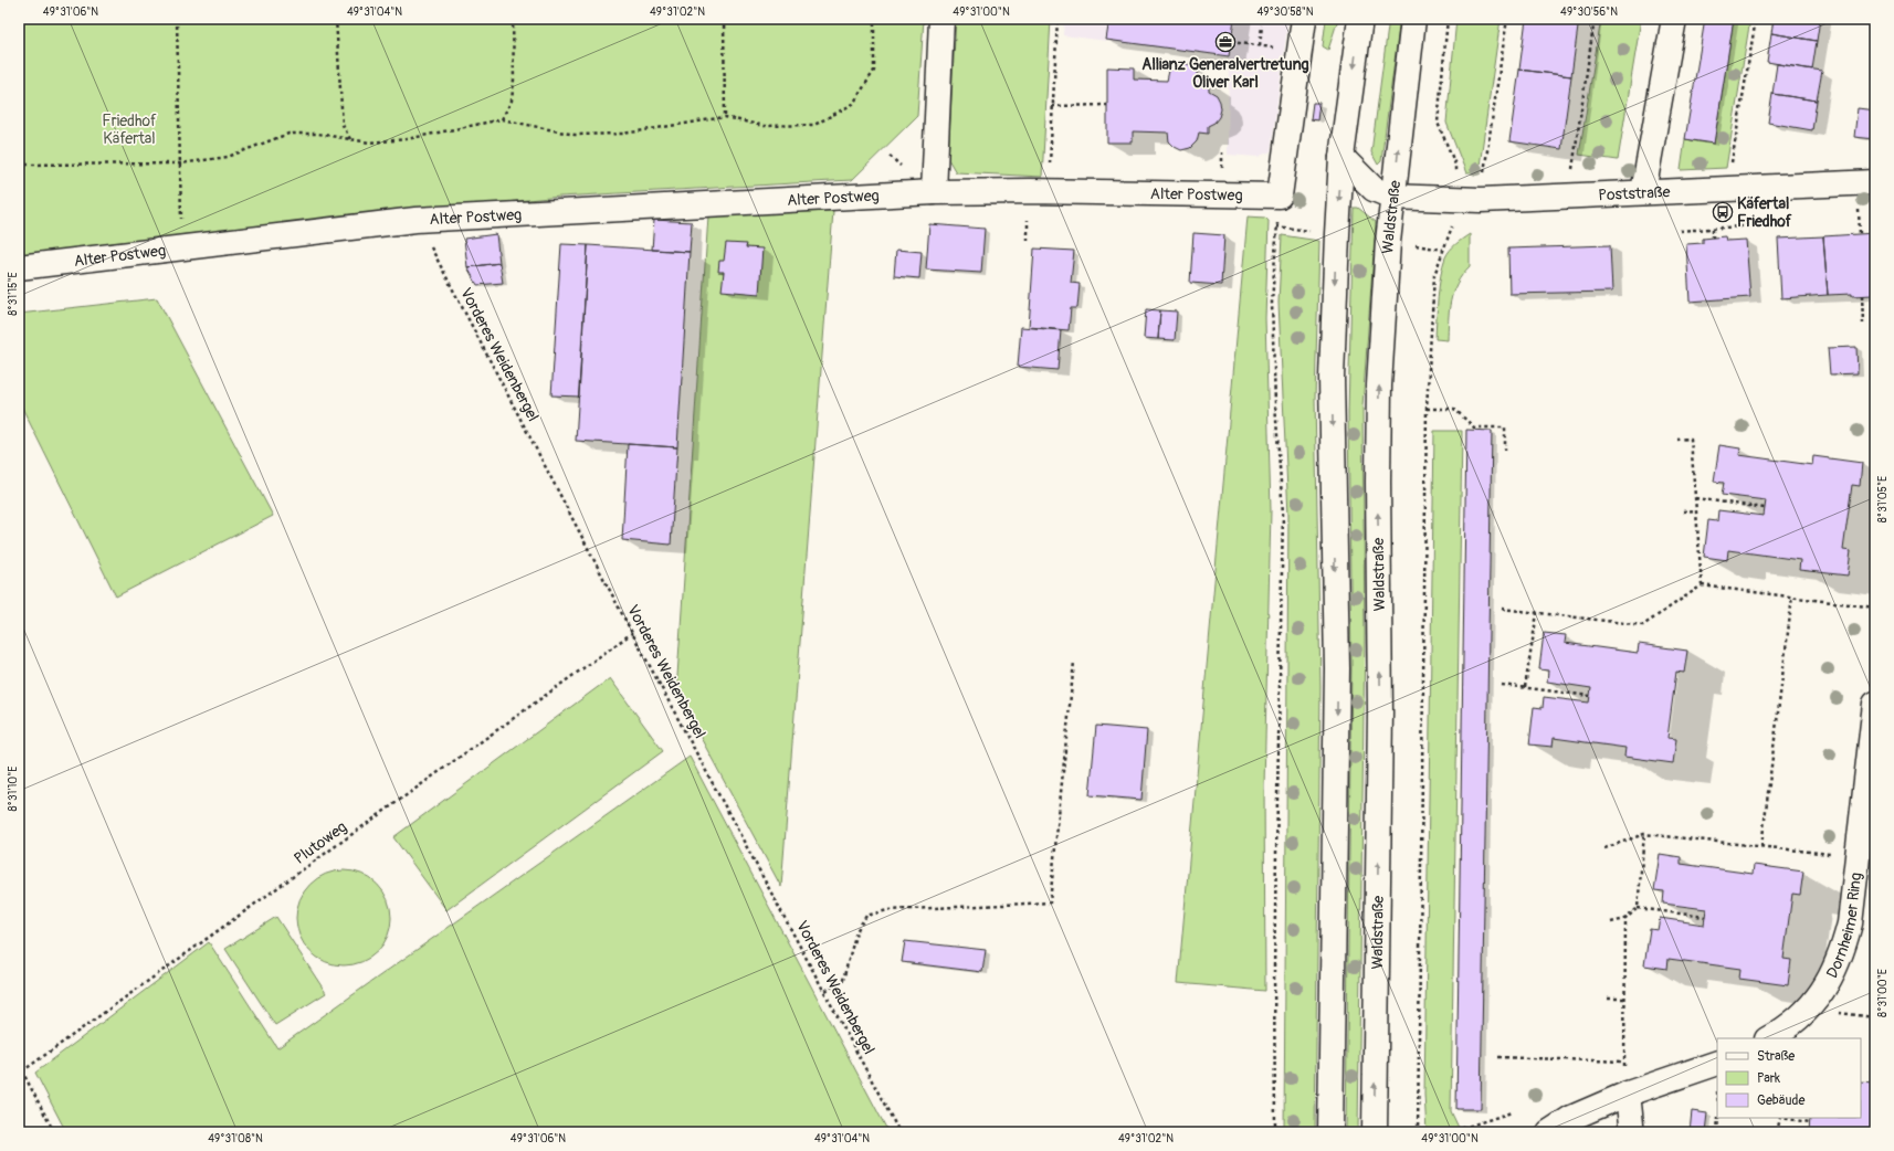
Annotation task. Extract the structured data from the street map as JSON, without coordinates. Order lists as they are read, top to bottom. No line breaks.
{"streets":{"main road":["Poststraße","Alter Postweg","Waldstraße","Dornheimer Ring"],"path":["Vorderes Weidenbergel","Plutoweg"]},"crossings":[["Poststraße","Waldstraße"],["Alter Postweg","Vorderes Weidenbergel"],["Vorderes Weidenbergel","Plutoweg"]],"parks":["Friedhof Käfertal"],"places":{"office":["Allianz Generalvertretung Oliver Karl"],"bus stop":["Käfertal Friedhof"]},"legend":["Straße","Park","Gebäude"],"coordinates":["49°31'06\"N","49°31'04\"N","49°31'02\"N","49°31'00\"N","49°30'58\"N","49°30'56\"N","8°31'15\"E","8°31'05\"E","8°31'10\"E","8°31'00\"E","49°31'08\"N"]}
